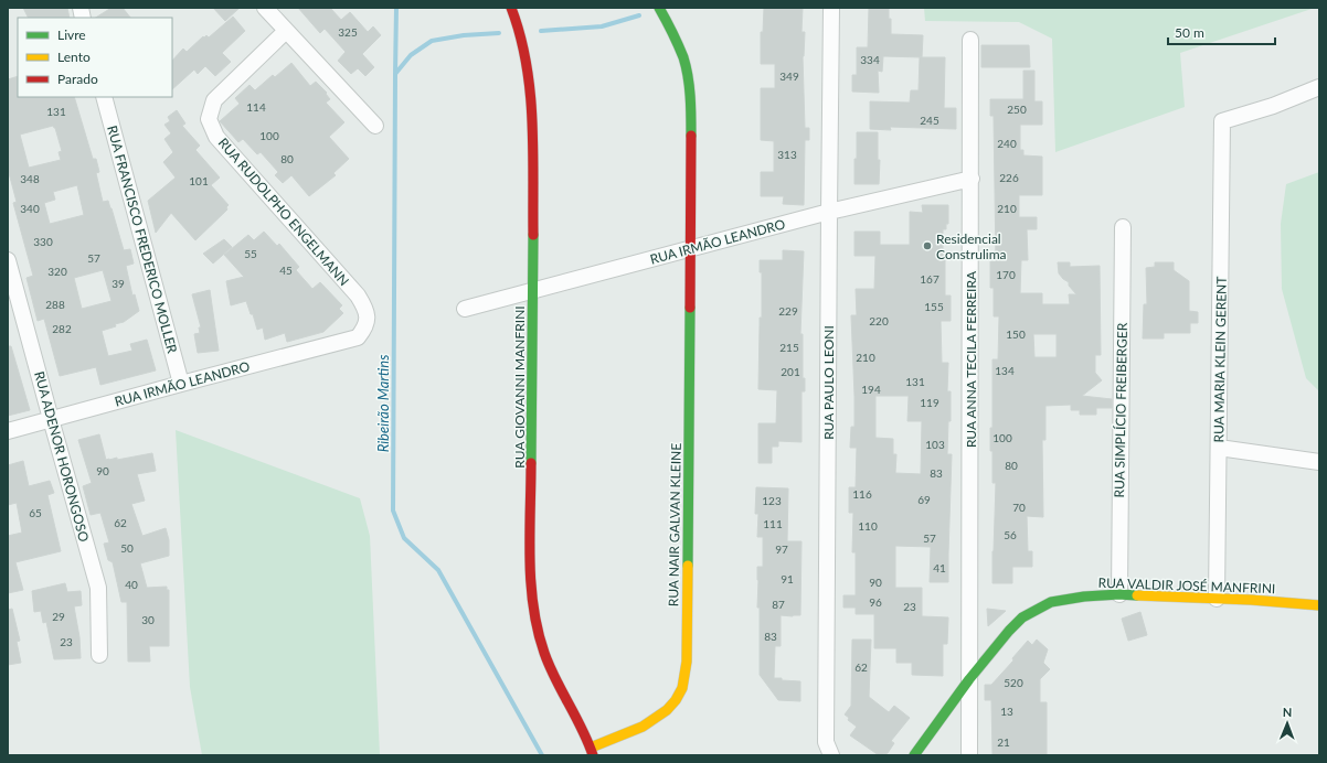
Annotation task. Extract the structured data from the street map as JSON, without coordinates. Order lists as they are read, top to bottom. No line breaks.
{"streets":{"street":["RUA RUDOLPHO ENGELMANN","RUA FRANCISCO FREDERICO MOLLER","RUA IRMÃO LEANDRO","RUA ANNA TECILA FERREIRA","RUA MARIA KLEIN GERENT","RUA PAULO LEONI","RUA GIOVANNI MANFRINI","RUA SIMPLÍCIO FREIBERGER","RUA ADENOR HORONGOSO","RUA NAIR GALVAN KLEINE","RUA VALDIR JOSÉ MANFRINI"]},"crossings":[["RUA RUDOLPHO ENGELMANN","RUA IRMÃO LEANDRO"],["RUA FRANCISCO FREDERICO MOLLER","RUA IRMÃO LEANDRO"],["RUA IRMÃO LEANDRO","RUA ANNA TECILA FERREIRA"],["RUA IRMÃO LEANDRO","RUA PAULO LEONI"],["RUA IRMÃO LEANDRO","RUA GIOVANNI MANFRINI"],["RUA IRMÃO LEANDRO","RUA ADENOR HORONGOSO"],["RUA IRMÃO LEANDRO","RUA NAIR GALVAN KLEINE"],["RUA ANNA TECILA FERREIRA","RUA VALDIR JOSÉ MANFRINI"],["RUA MARIA KLEIN GERENT","RUA VALDIR JOSÉ MANFRINI"],["RUA GIOVANNI MANFRINI","RUA NAIR GALVAN KLEINE"],["RUA SIMPLÍCIO FREIBERGER","RUA VALDIR JOSÉ MANFRINI"]],"water":["Ribeirão Martins"],"places":["Residencial Construlima"],"house_numbers":["325","334","349","114","250","131","245","100","240","313","80","226","348","101","340","210","330","55","57","45","320","170","167","39","288","155","229","220","282","150","215","210","134","201","131","194","119","100","103","80","90","83","116","69","123","70","65","62","111","110","56","57","50","97","41","91","90","40","96","87","23","29","30","83","23","62","520","13","21"],"legend":["Livre","Lento","Parado"],"scale_bar":"50 m","north":"top"}
